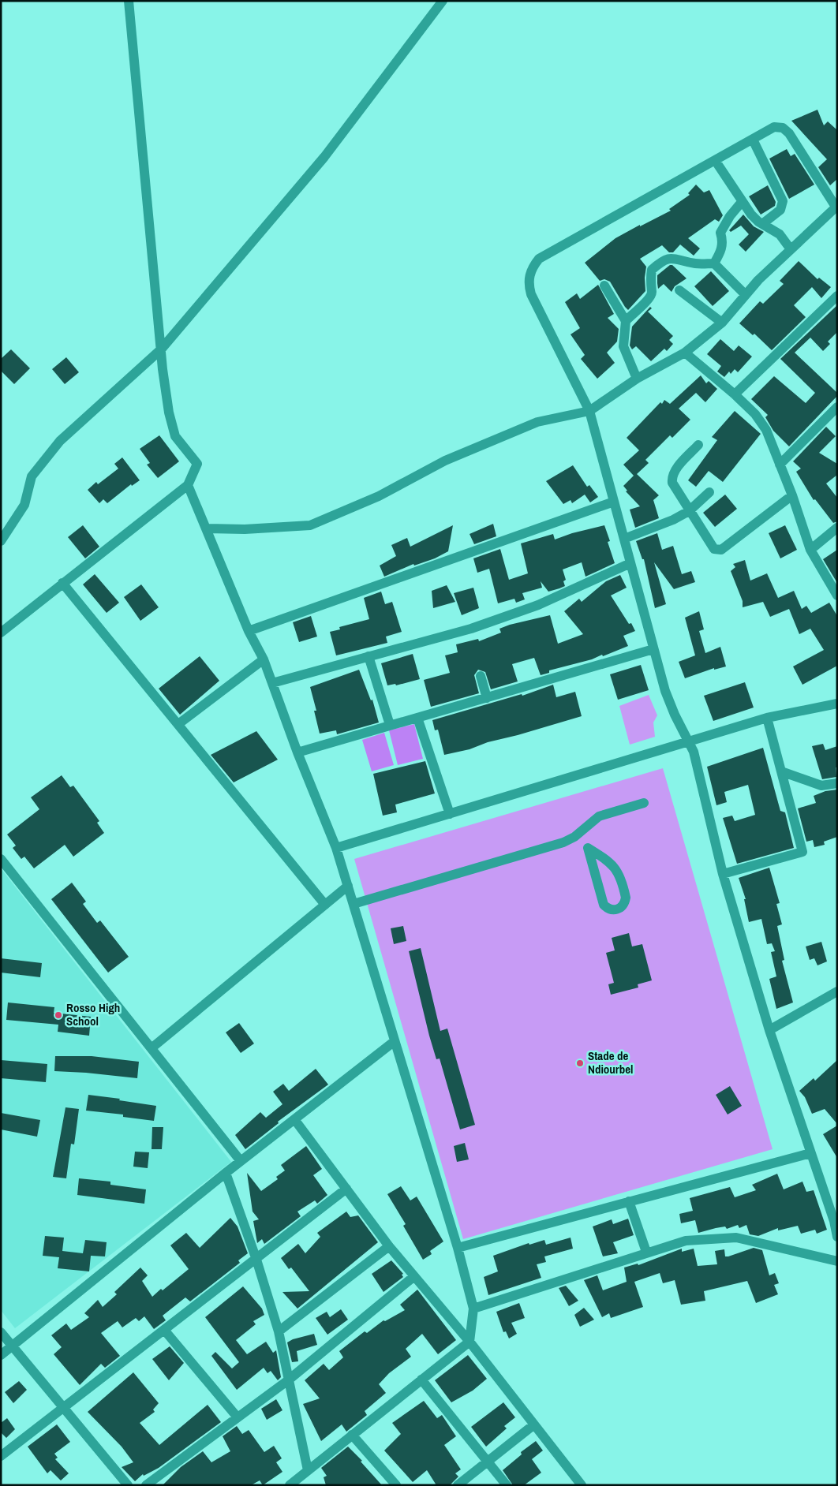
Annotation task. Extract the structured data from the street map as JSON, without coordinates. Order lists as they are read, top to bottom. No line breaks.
{"places":["Rosso High School","Stade de Ndiourbel"]}
